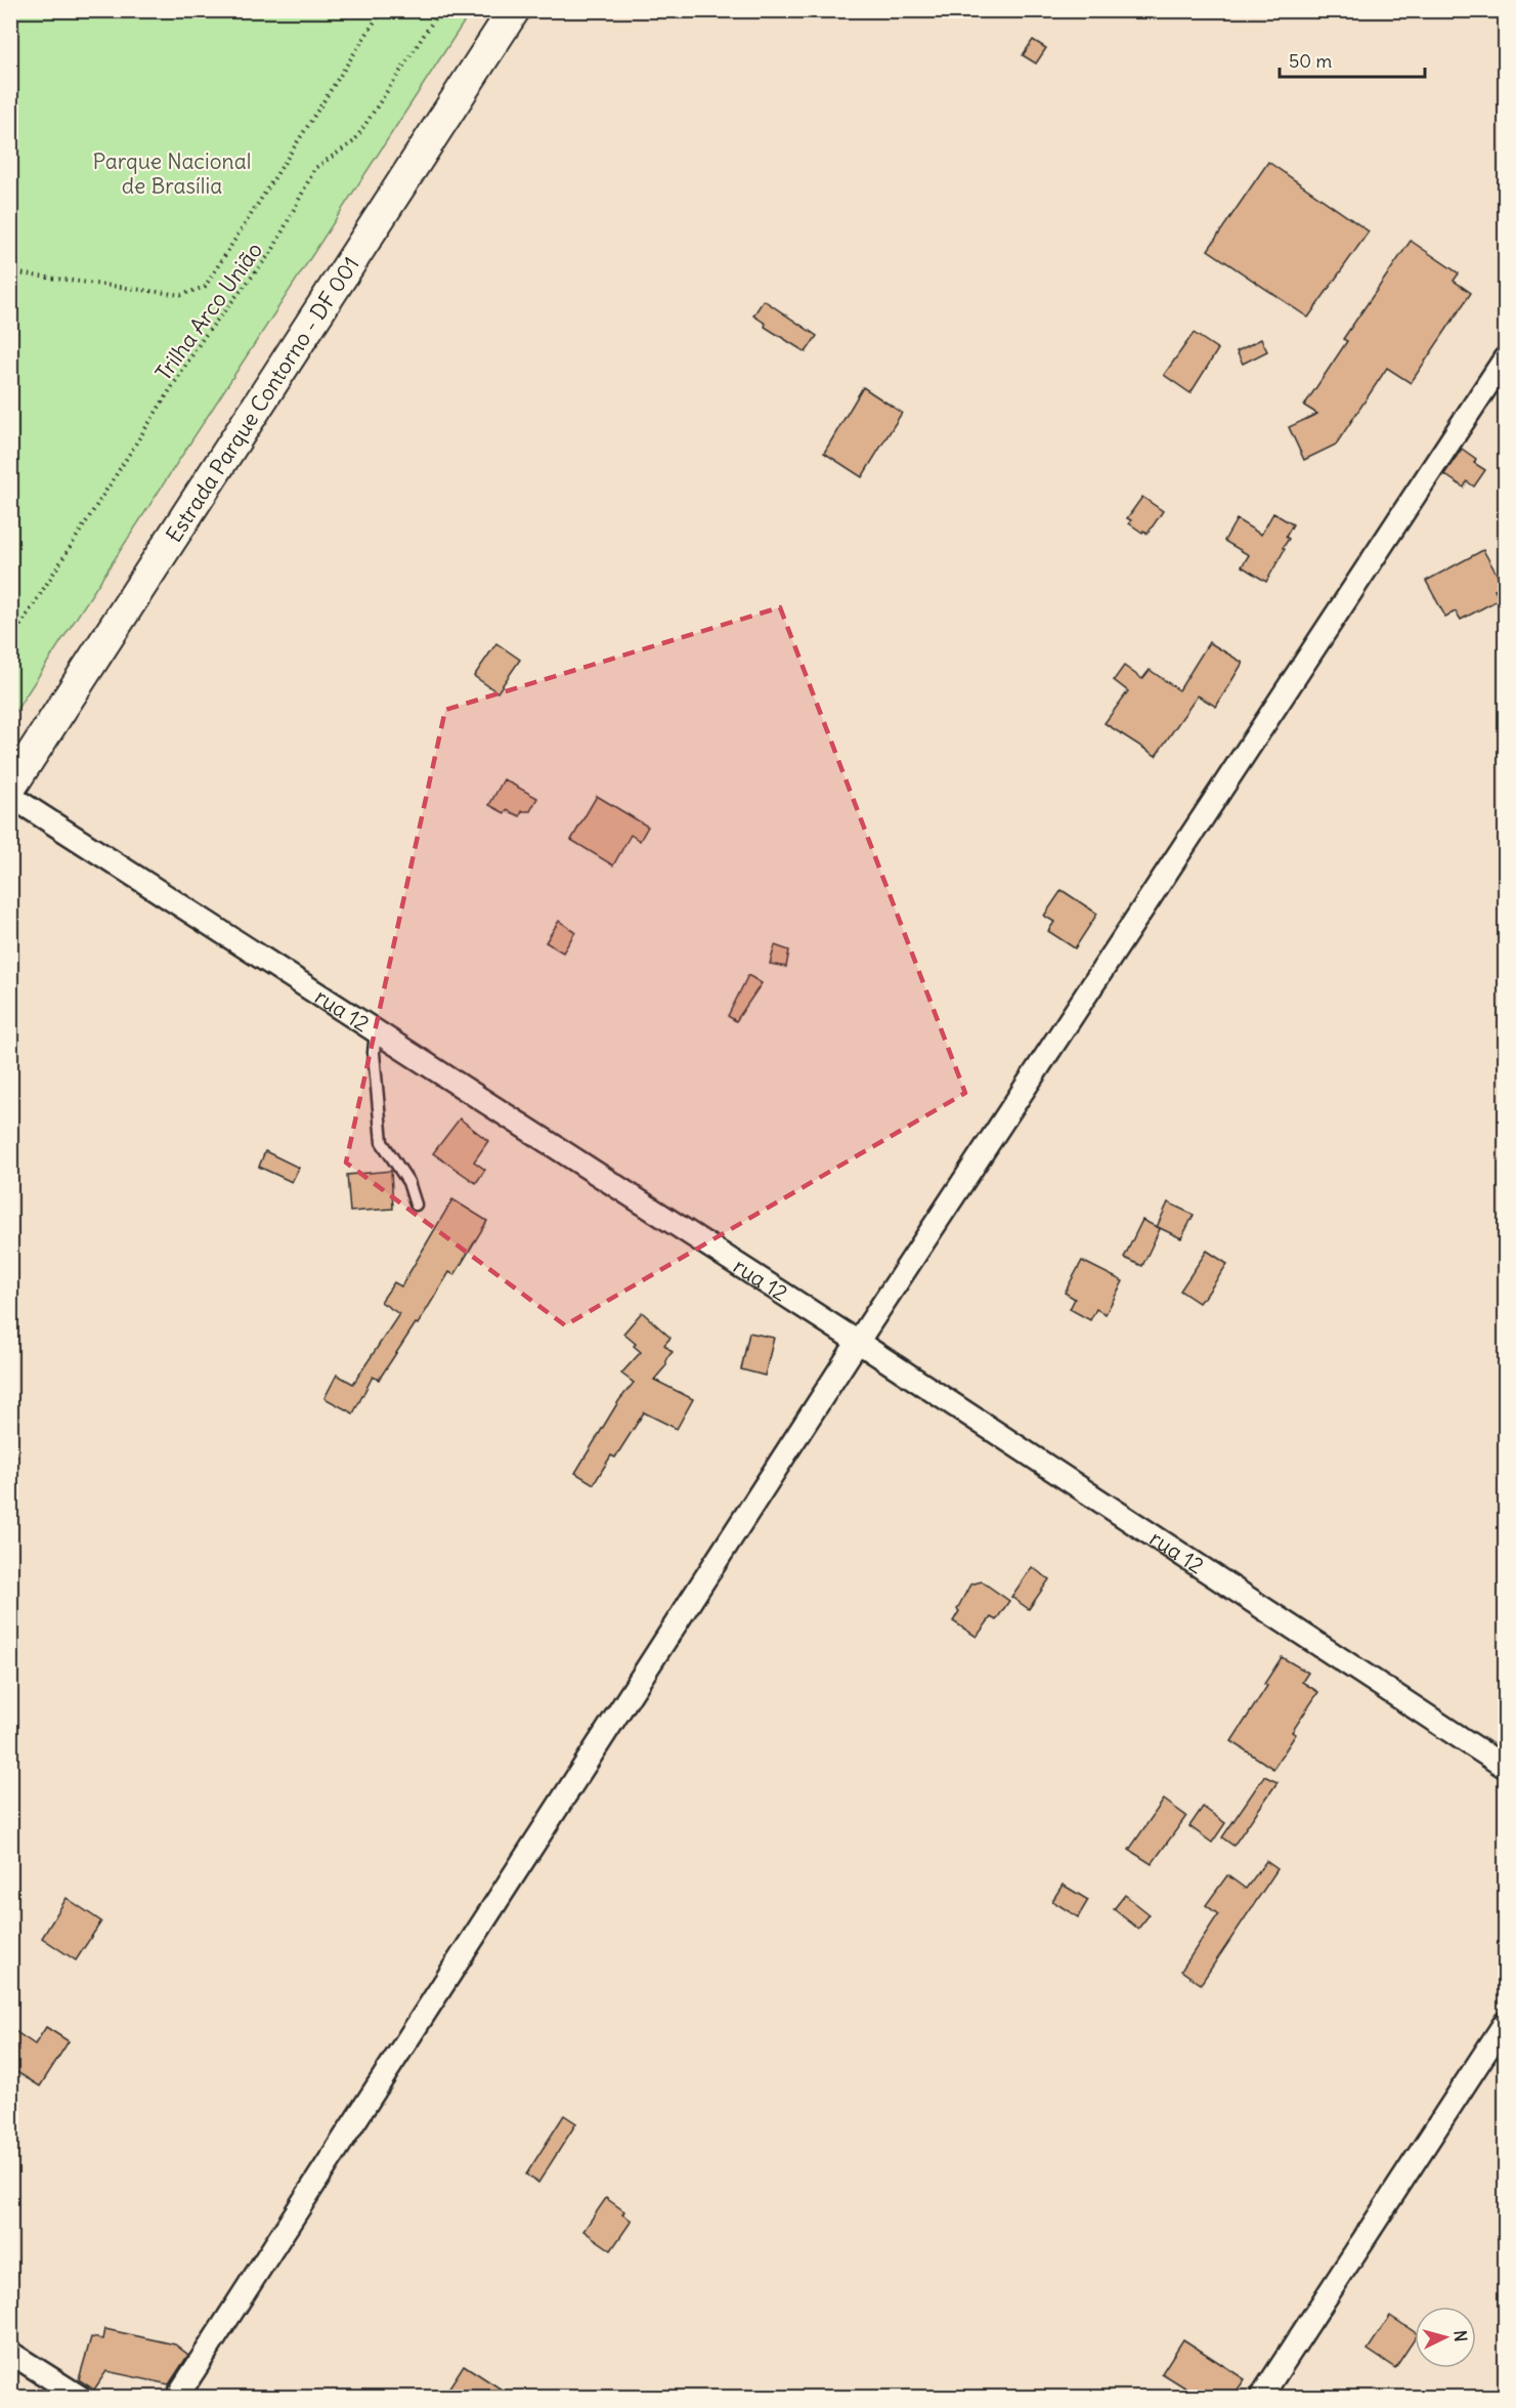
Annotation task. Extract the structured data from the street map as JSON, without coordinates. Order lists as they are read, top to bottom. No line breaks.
{"streets":{"main road":["Estrada Parque Contorno - DF 001"],"street":["rua 12"],"path":["Trilha Arco União"]},"parks":["Parque Nacional de Brasília"],"scale_bar":"50 m","north":"right"}
